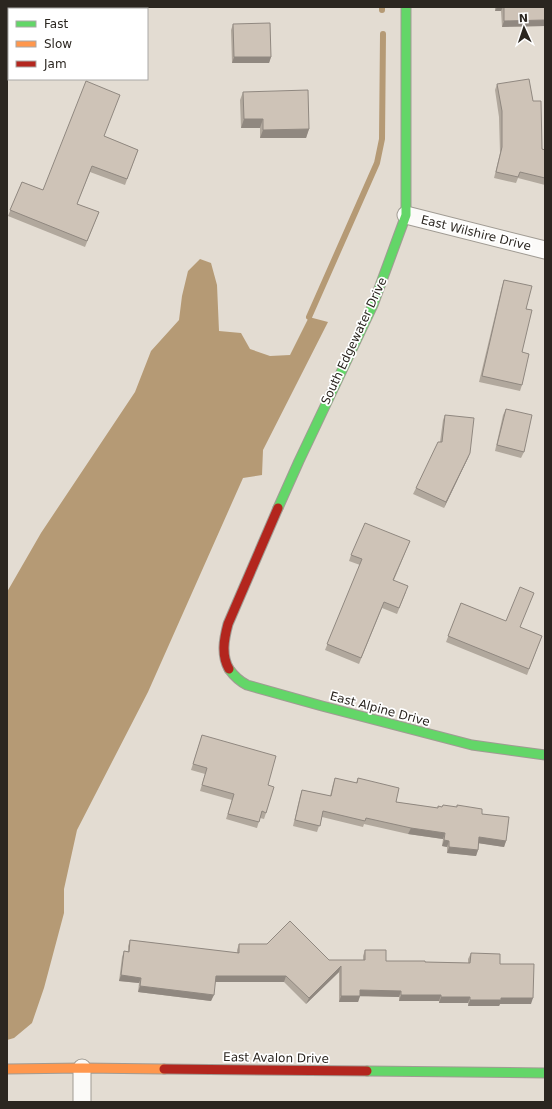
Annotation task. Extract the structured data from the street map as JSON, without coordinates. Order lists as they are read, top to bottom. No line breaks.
{"streets":{"street":["East Wilshire Drive","South Edgewater Drive","East Alpine Drive","East Avalon Drive"]},"crossings":[["East Wilshire Drive","South Edgewater Drive"],["South Edgewater Drive","East Alpine Drive"]],"legend":["Fast","Slow","Jam"],"north":"top"}
